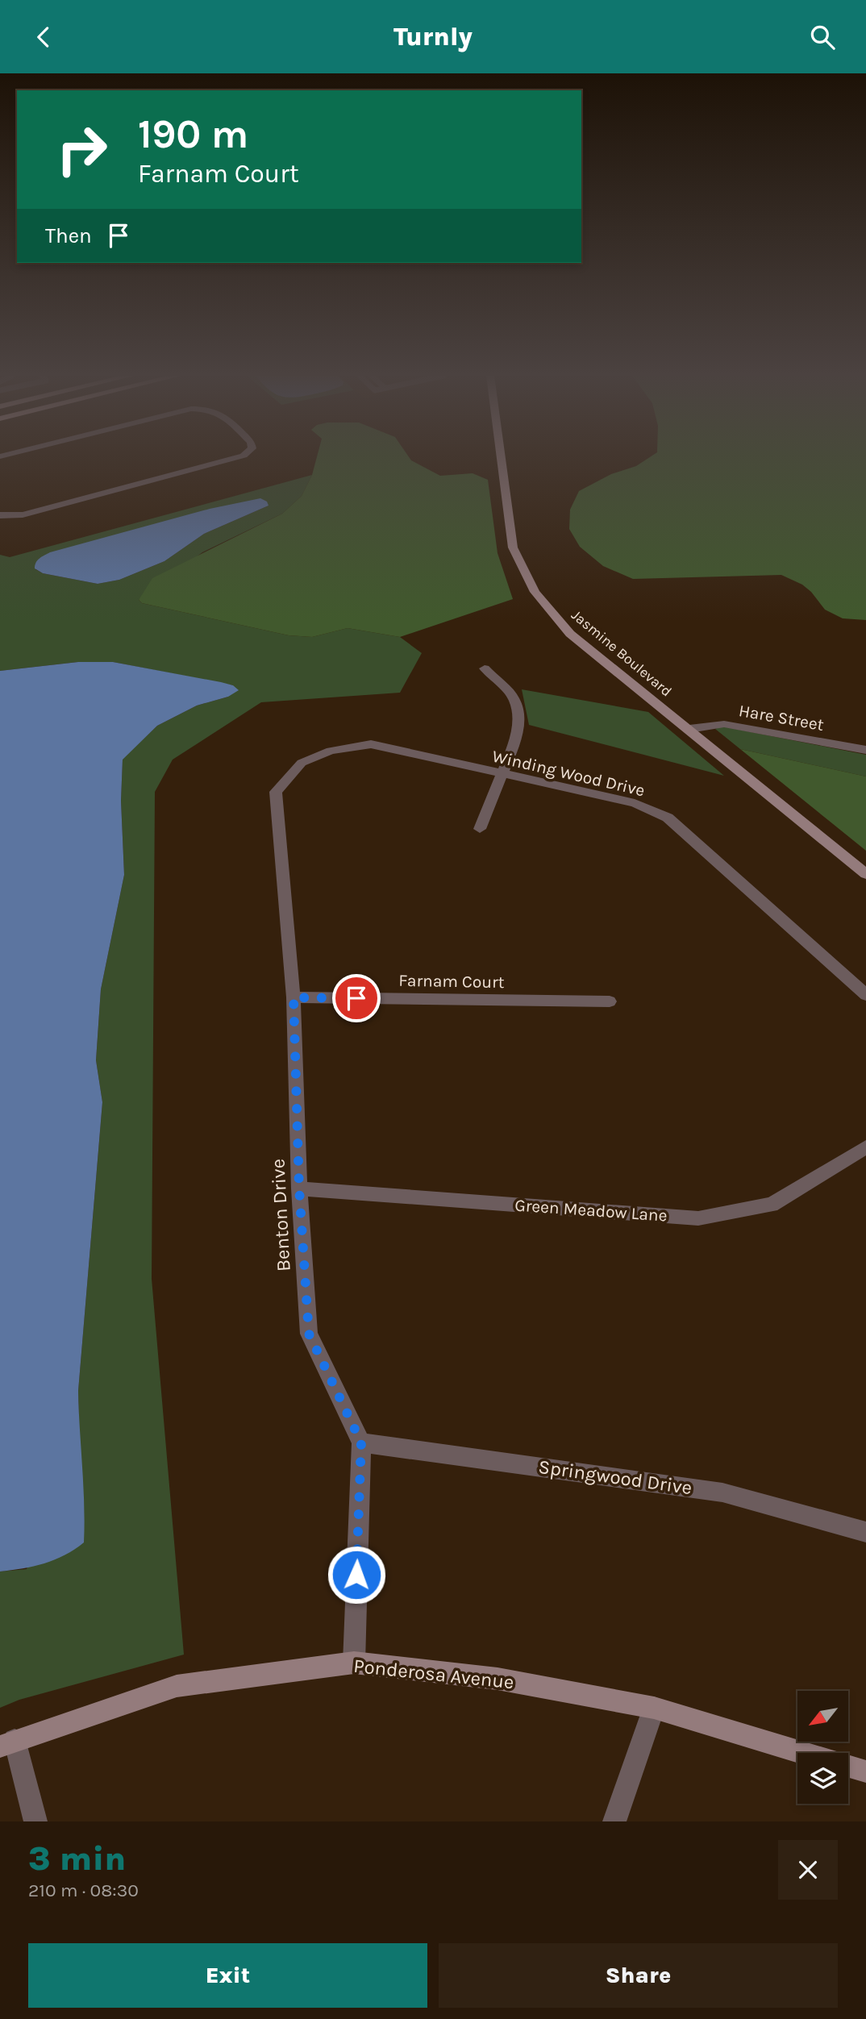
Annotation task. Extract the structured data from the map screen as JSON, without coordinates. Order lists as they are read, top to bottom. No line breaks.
{"streets":{"street":["Jasmine Boulevard","Hare Street","Winding Wood Drive","Farnam Court","Green Meadow Lane","Benton Drive","Springwood Drive","Ponderosa Avenue"]},"crossings":[["Jasmine Boulevard","Hare Street"],["Winding Wood Drive","Benton Drive"],["Farnam Court","Benton Drive"],["Green Meadow Lane","Benton Drive"],["Benton Drive","Springwood Drive"],["Benton Drive","Ponderosa Avenue"]],"north":"bottom left","page":{"header":"Turnly","turn":["190 m","Farnam Court"],"then":"Then","heading":["3 min","210 m · 08:30"],"buttons":["Exit","Share"]}}
